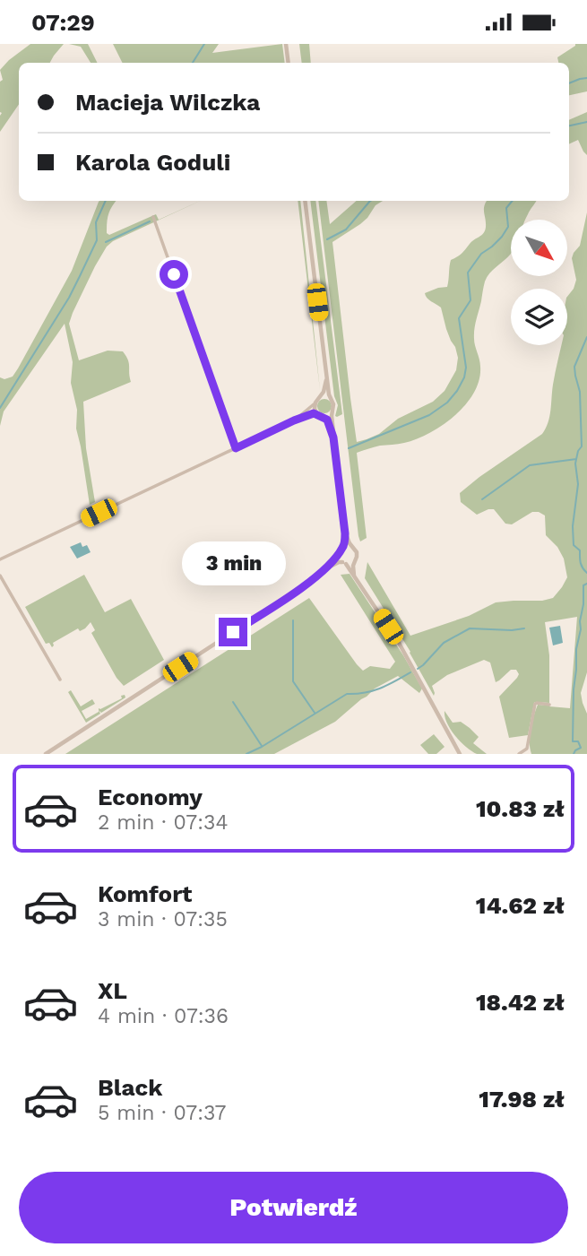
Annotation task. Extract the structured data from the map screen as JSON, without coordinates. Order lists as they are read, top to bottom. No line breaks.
{"north":"bottom right","page":{"status":"07:29","banner":["Macieja Wilczka","Karola Goduli"],"bubble":"3 min","list":[{"name":"Economy","note":"2 min · 07:34","value":"10.83 zł"},{"name":"Komfort","note":"3 min · 07:35","value":"14.62 zł"},{"name":"XL","note":"4 min · 07:36","value":"18.42 zł"},{"name":"Black","note":"5 min · 07:37","value":"17.98 zł"}],"buttons":"Potwierdź"}}
